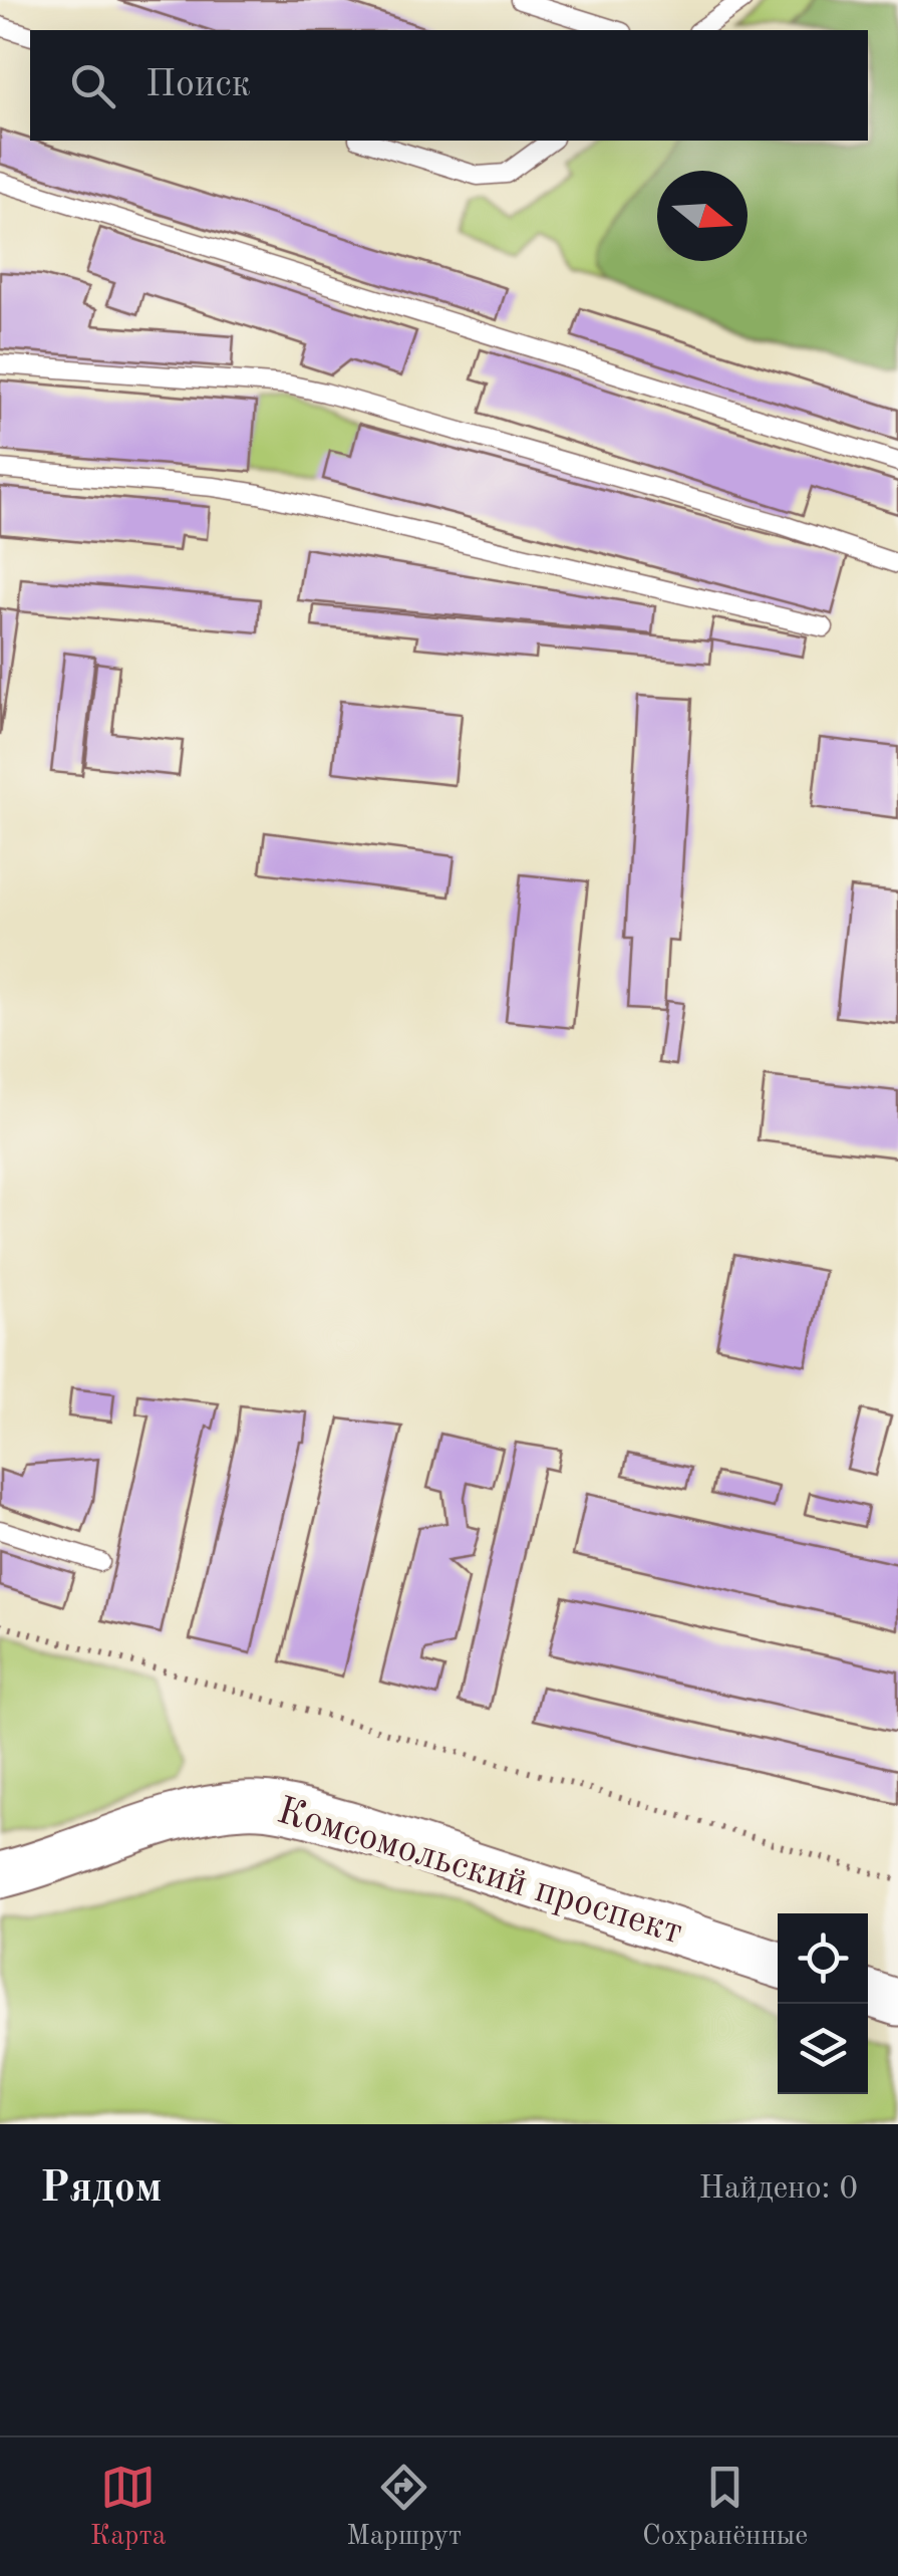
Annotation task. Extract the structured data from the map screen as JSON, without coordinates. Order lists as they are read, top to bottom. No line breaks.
{"streets":{"street":["Комсомольский проспект"]},"north":"right","page":{"search":"Поиск","heading":["Рядом","Найдено: 0"],"nav":["Карта","Маршрут","Сохранённые"]}}
